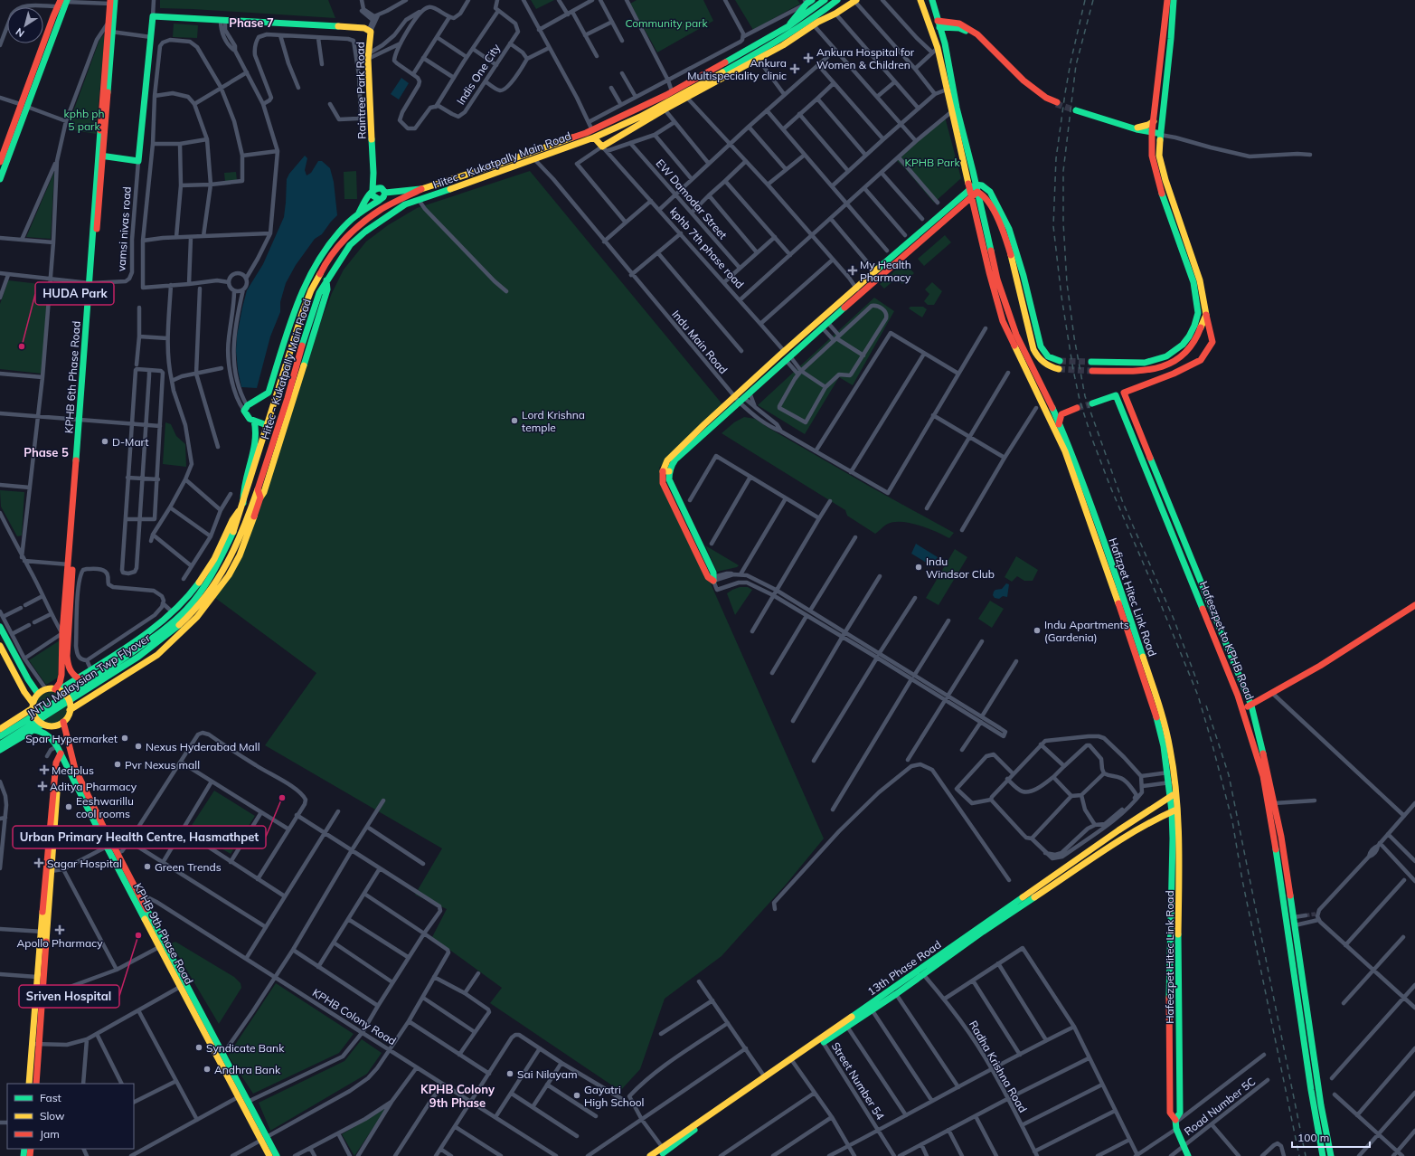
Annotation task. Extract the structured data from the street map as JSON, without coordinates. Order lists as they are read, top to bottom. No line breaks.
{"streets":{"street":["Indis One City","Raintree Park Road","Hitec - Kukatpally Main Road","EW Damodar Street","vamsi nivas road","kphb 7th phase road","Indu Main Road","KPHB 6th Phase Road","Hafizpet Hitec Link Road","Hafeezpet to KPHB Road","JNTU Malaysian Twp Flyover","KPHB 9th Phase Road","Hafeezpet Hitec Link Road","13th Phase Road","KPHB Colony Road","Radha Krishna Road","Street Number 54","Road Number 5C"]},"crossings":[["Hitec - Kukatpally Main Road","kphb 7th phase road"],["Hitec - Kukatpally Main Road","Indu Main Road"],["Hitec - Kukatpally Main Road","KPHB 6th Phase Road"],["Hitec - Kukatpally Main Road","JNTU Malaysian Twp Flyover"],["Hitec - Kukatpally Main Road","KPHB 9th Phase Road"],["vamsi nivas road","KPHB 6th Phase Road"],["KPHB 6th Phase Road","KPHB 9th Phase Road"],["Hafizpet Hitec Link Road","Hafeezpet Hitec Link Road"],["Hafizpet Hitec Link Road","13th Phase Road"],["KPHB 9th Phase Road","KPHB Colony Road"],["Hafeezpet Hitec Link Road","13th Phase Road"],["Hafeezpet Hitec Link Road","Road Number 5C"],["13th Phase Road","Radha Krishna Road"],["13th Phase Road","Street Number 54"]],"districts":["Phase 7","Phase 5","KPHB Colony 9th Phase"],"parks":["Community park","kphb ph 5 park","KPHB Park"],"places":{"health":["Ankura Hospital for Women & Children","Ankura Multispeciality clinic","My Health Pharmacy","Medplus","Aditya Pharmacy","Sagar Hospital","Apollo Pharmacy"],"other":["HUDA Park","Lord Krishna temple","D-Mart","Indu Windsor Club","Indu Apartments (Gardenia)","Spar Hypermarket","Nexus Hyderabad Mall","Pvr Nexus mall","Urban Primary Health Centre, Hasmathpet","Eeshwarillu cool rooms","Green Trends","Sriven Hospital","Syndicate Bank","Andhra Bank","Sai Nilayam","Gayatri High School"]},"legend":["Fast","Slow","Jam"],"scale_bar":"100 m","north":"bottom left"}
